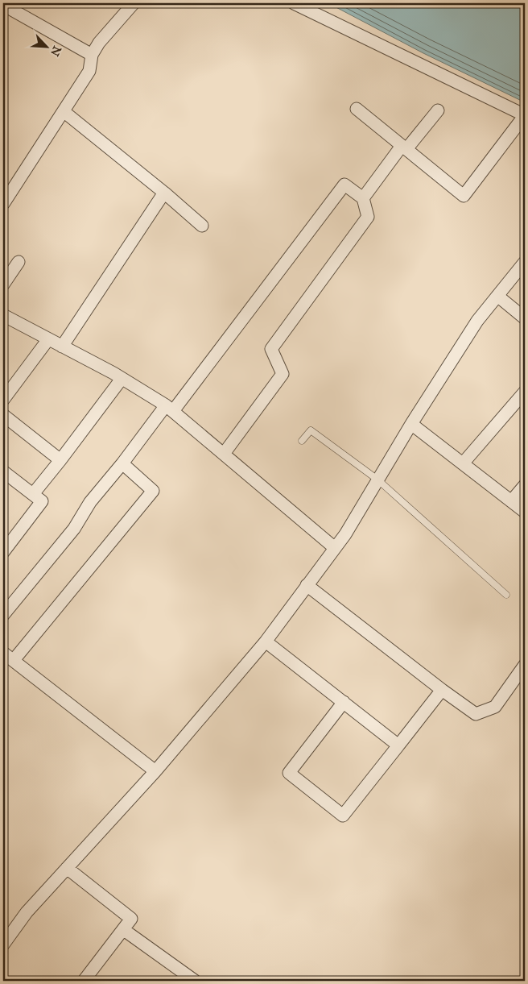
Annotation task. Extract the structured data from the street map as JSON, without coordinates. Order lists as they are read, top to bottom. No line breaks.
{"north":"bottom right"}
